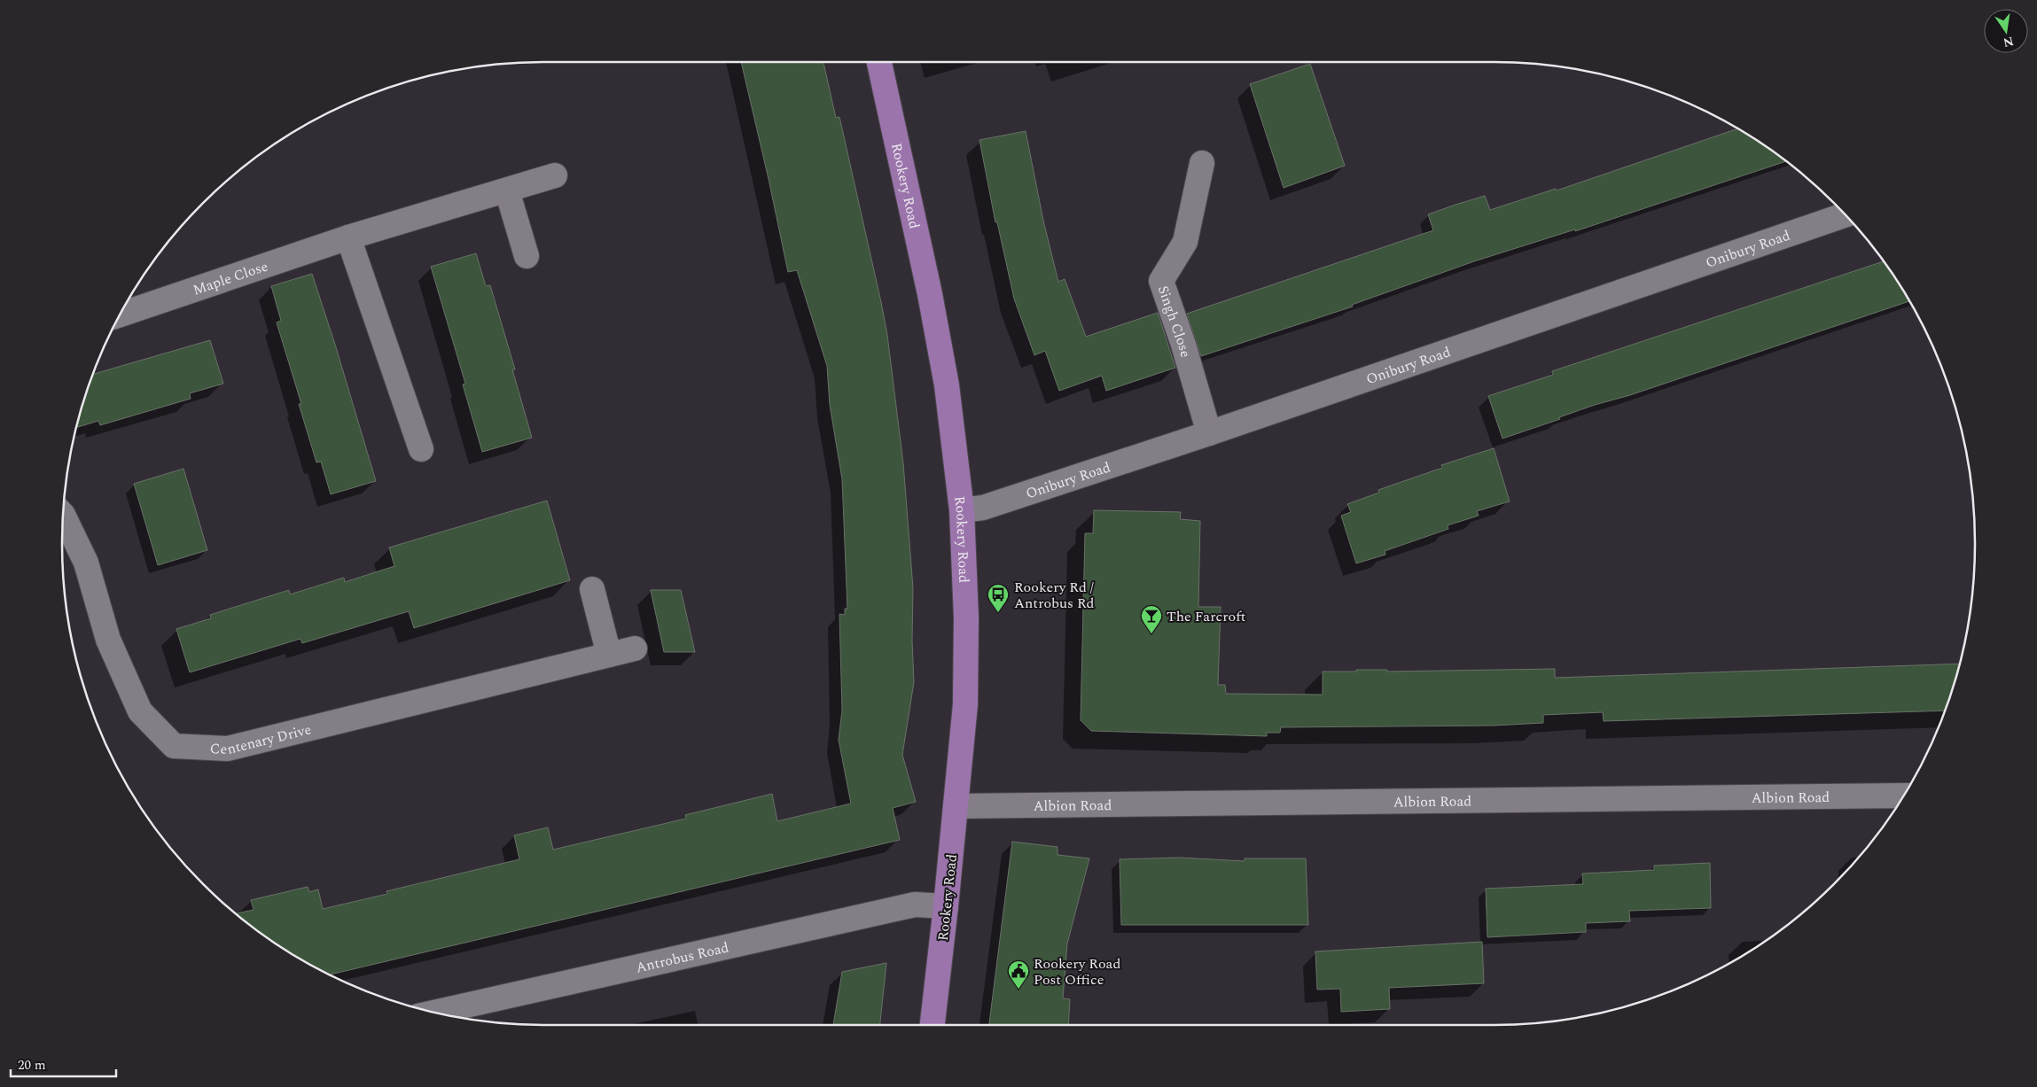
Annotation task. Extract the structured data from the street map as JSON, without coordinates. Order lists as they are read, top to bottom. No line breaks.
{"streets":{"main road":["Rookery Road"],"street":["Onibury Road","Maple Close","Singh Close","Centenary Drive","Albion Road","Antrobus Road"]},"crossings":[["Rookery Road","Onibury Road"],["Rookery Road","Albion Road"],["Rookery Road","Antrobus Road"],["Onibury Road","Singh Close"]],"places":{"bus stop":["Rookery Rd / Antrobus Rd"],"bar":["The Farcroft"],"public building":["Rookery Road Post Office"]},"scale_bar":"20 m","north":"bottom"}
